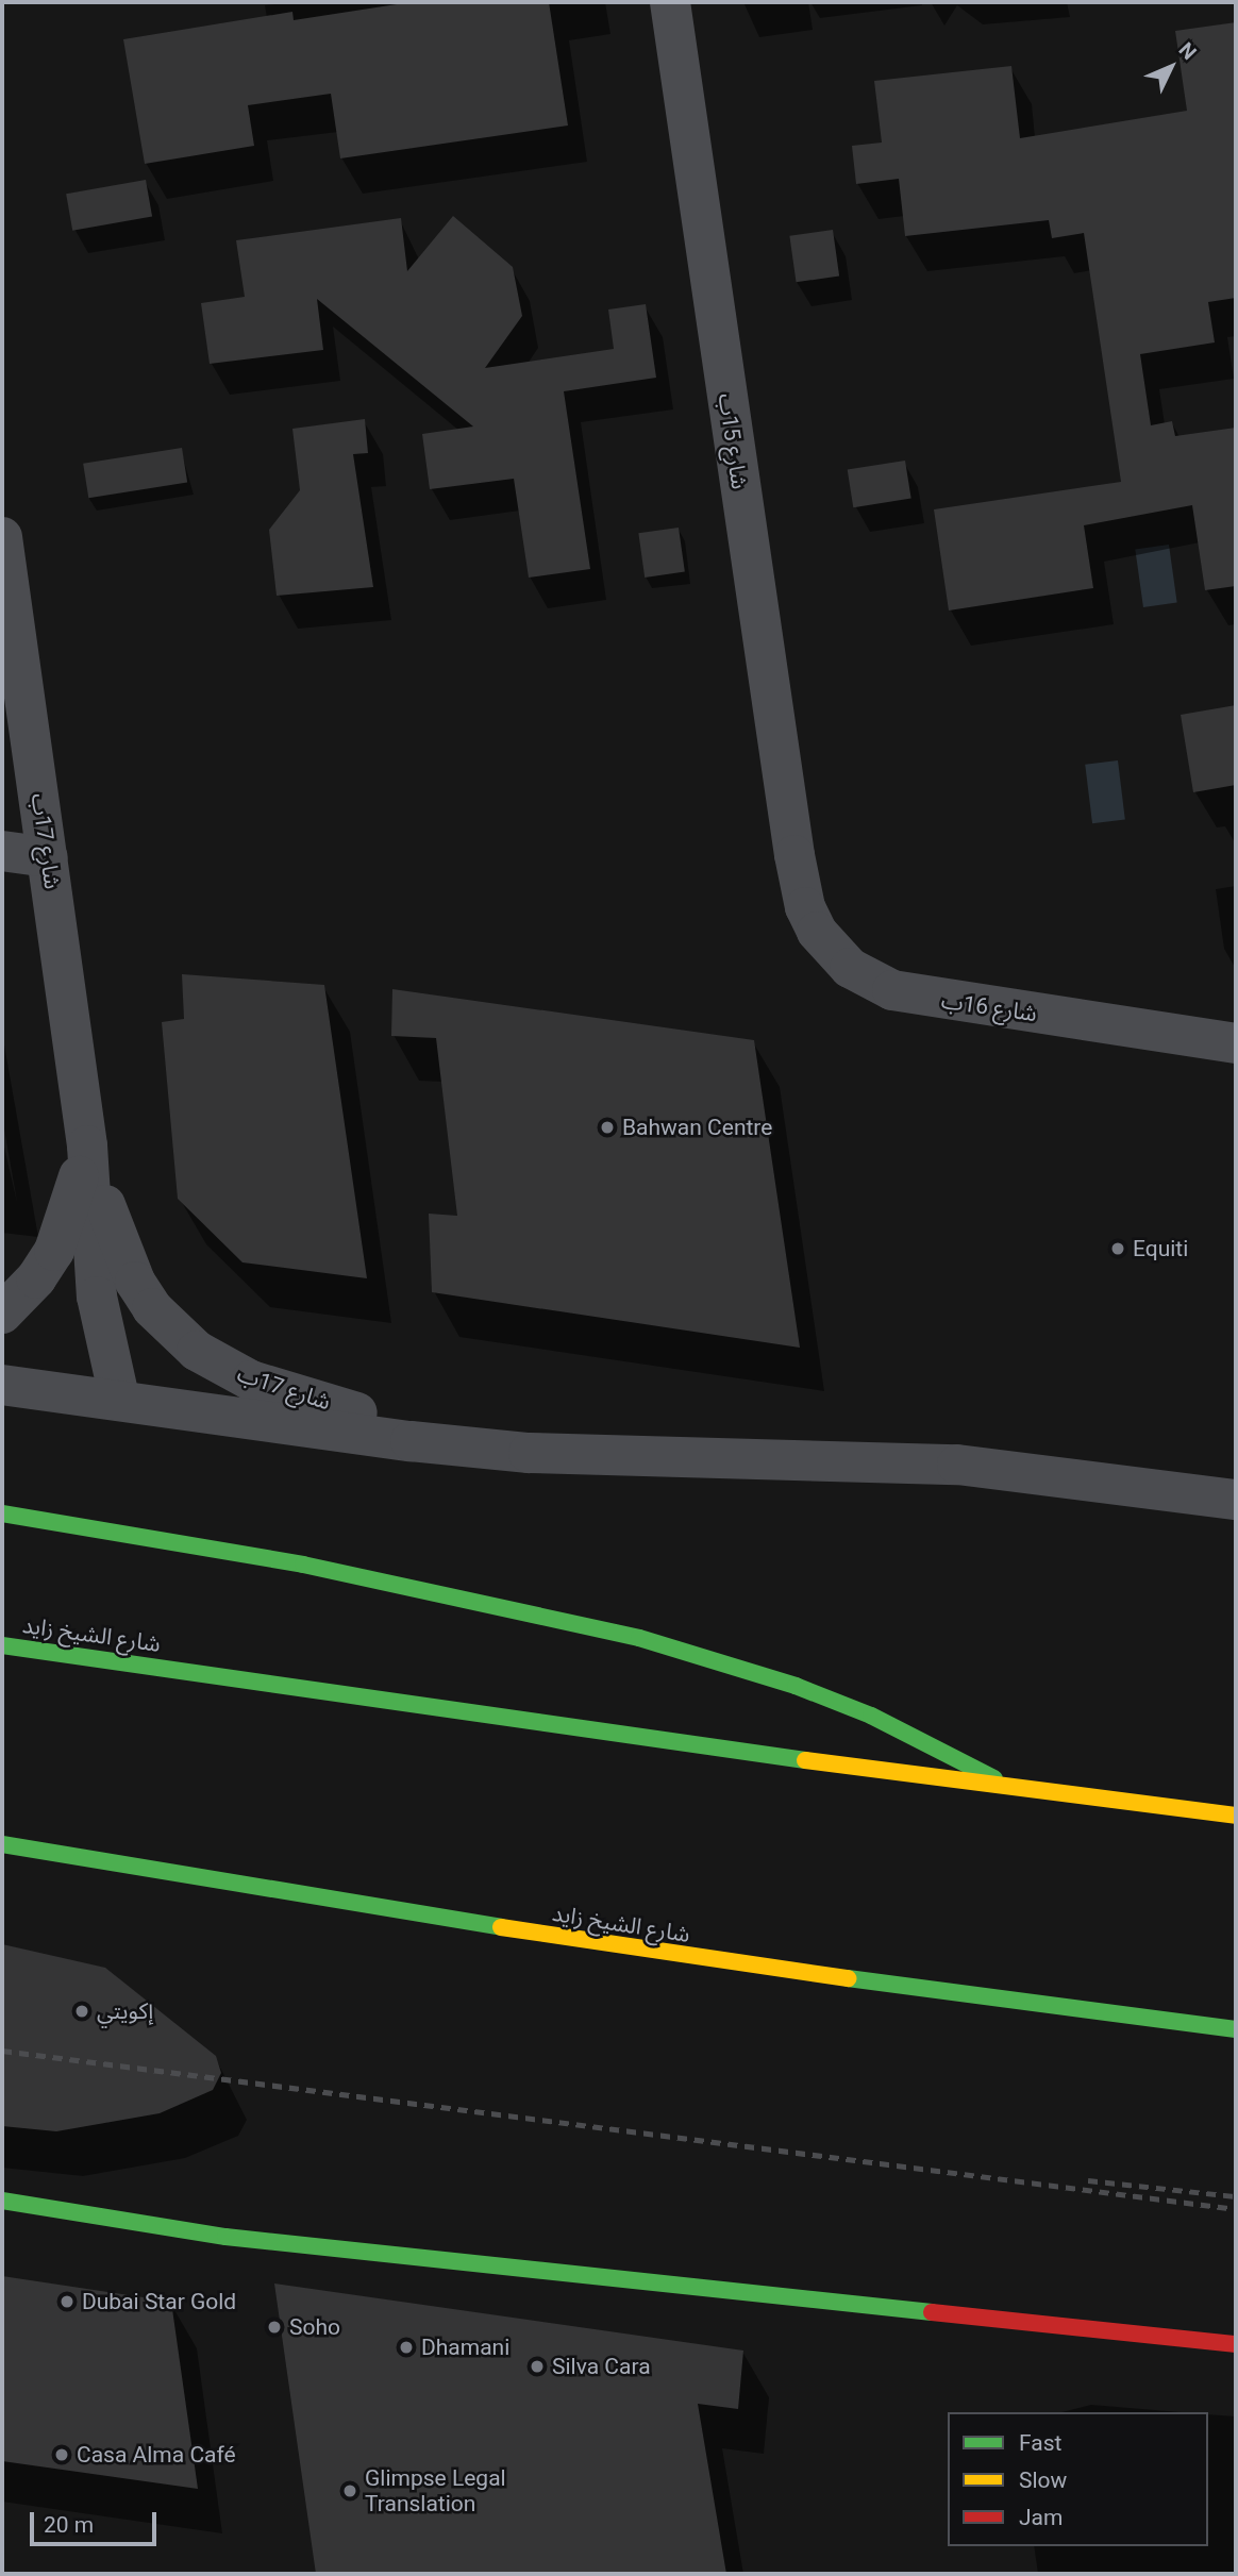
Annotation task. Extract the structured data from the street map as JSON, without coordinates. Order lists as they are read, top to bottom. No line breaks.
{"streets":{"main road":["شارع الشيخ زايد"],"street":["شارع 15ب","شارع 17ب","شارع 16ب"]},"crossings":[["شارع 15ب","شارع 16ب"]],"places":["Bahwan Centre","Equiti","إكويتي","Dubai Star Gold","Soho","Dhamani","Silva Cara","Casa Alma Café","Glimpse Legal Translation"],"legend":["Fast","Slow","Jam"],"scale_bar":"20 m","north":"top right"}
